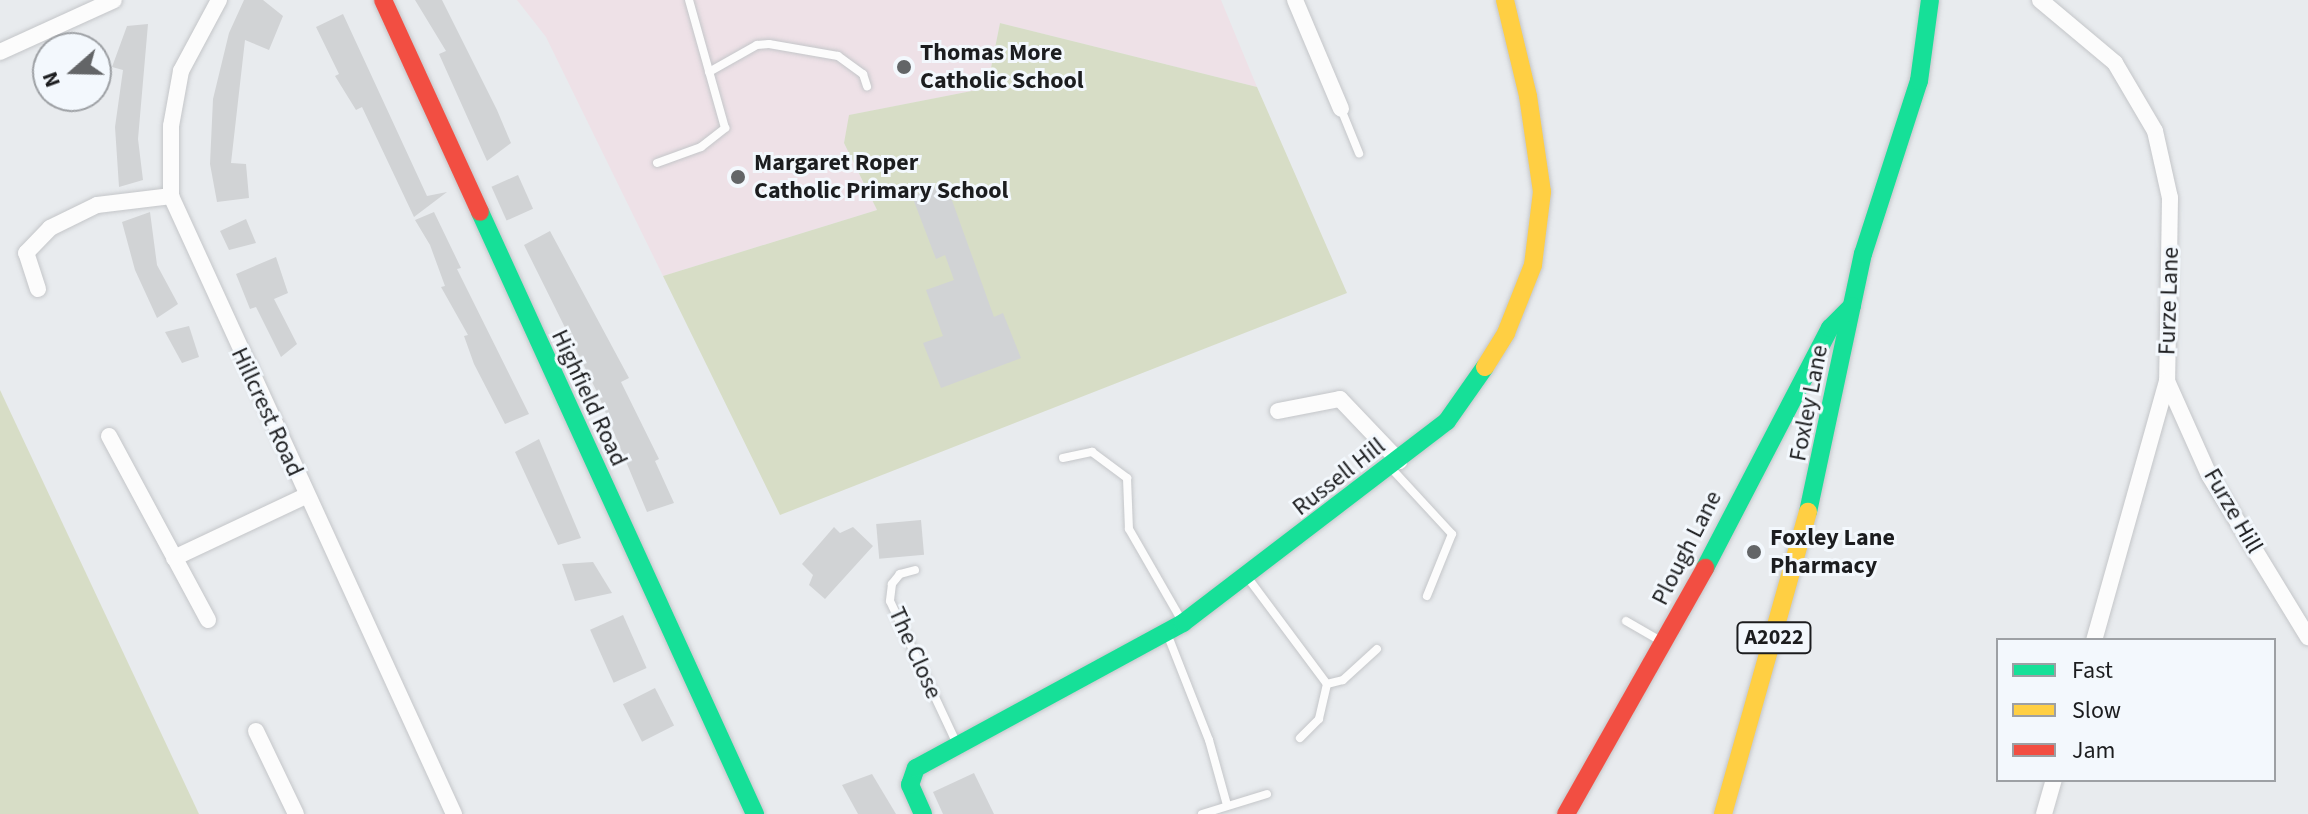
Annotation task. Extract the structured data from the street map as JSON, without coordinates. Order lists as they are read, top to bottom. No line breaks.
{"streets":{"street":["Furze Lane","Highfield Road","Foxley Lane","Hillcrest Road","Russell Hill","Furze Hill","Plough Lane","A2022"],"lane":["The Close"]},"crossings":[["Furze Lane","Furze Hill"],["Foxley Lane","Plough Lane"],["Russell Hill","The Close"]],"places":["Thomas More Catholic School","Margaret Roper Catholic Primary School","Foxley Lane Pharmacy"],"legend":["Fast","Slow","Jam"],"north":"left"}
